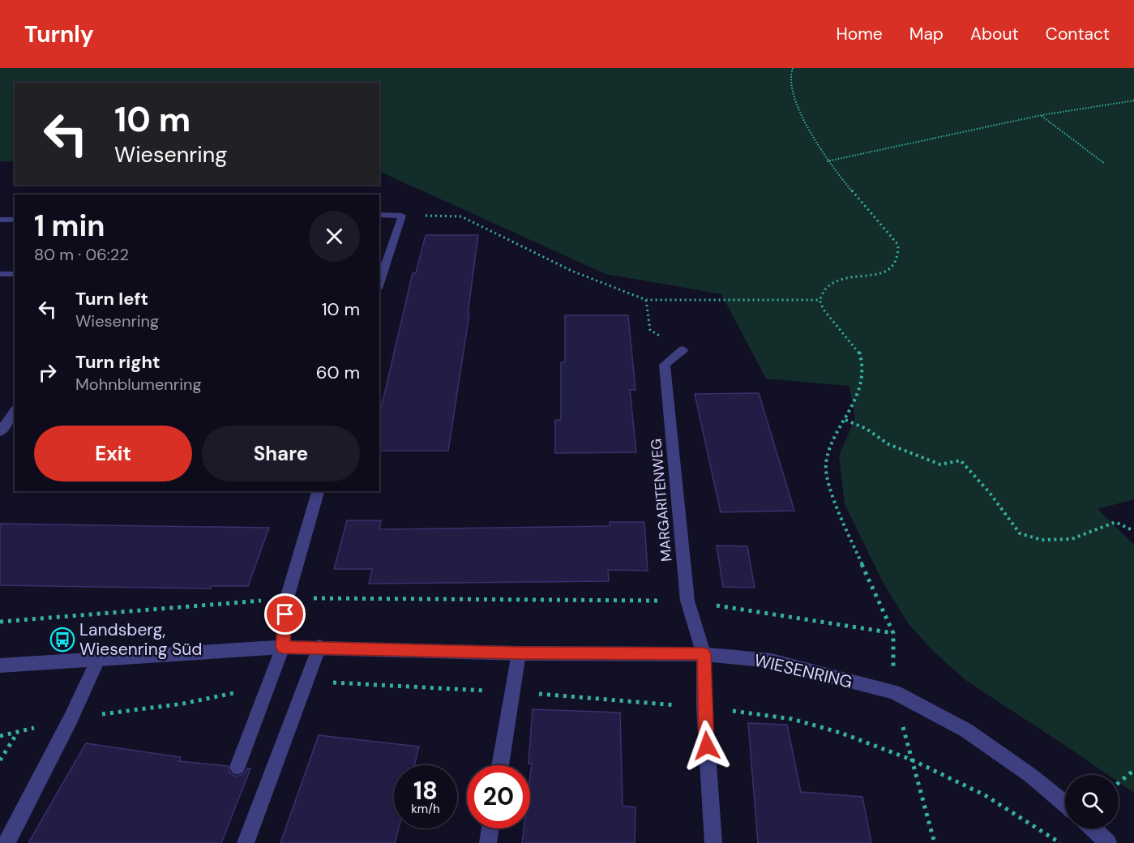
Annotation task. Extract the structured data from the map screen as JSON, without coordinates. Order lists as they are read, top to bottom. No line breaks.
{"streets":{"street":["MARGARITENWEG","WIESENRING"]},"crossings":[["MARGARITENWEG","WIESENRING"]],"places":{"bus stop":["Landsberg, Wiesenring Süd"]},"page":{"header":"Turnly","nav":["Home","Map","About","Contact"],"turn":["10 m","Wiesenring"],"heading":["1 min","80 m · 06:22"],"list":[{"name":"Turn left","note":"Wiesenring","value":"10 m"},{"name":"Turn right","note":"Mohnblumenring","value":"60 m"}],"buttons":["Exit","Share"],"speed":"18 km/h","limit":"20"}}
